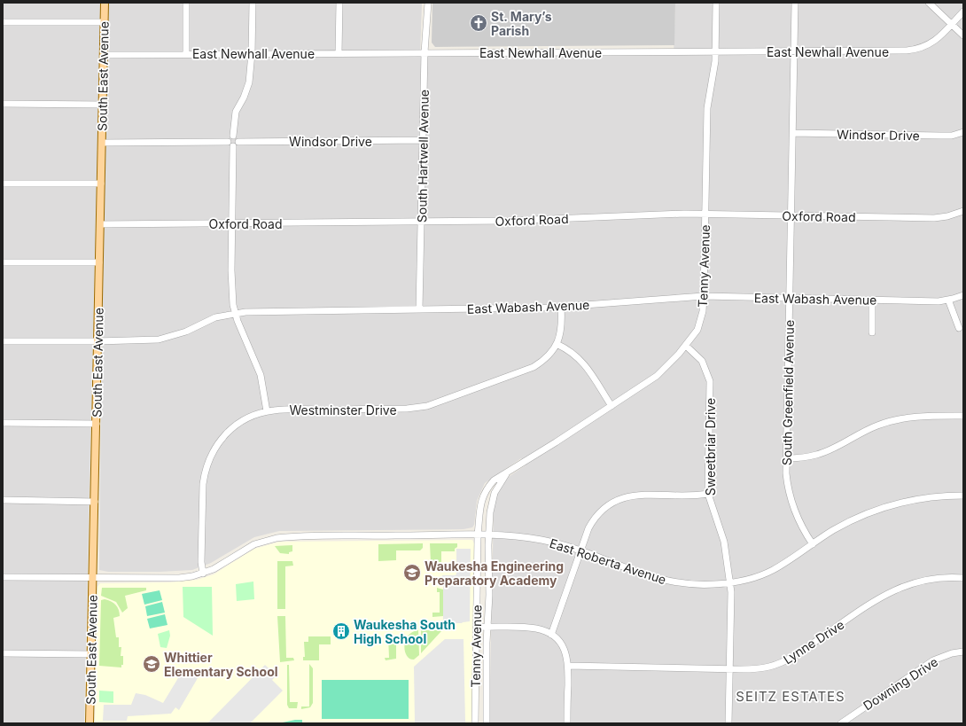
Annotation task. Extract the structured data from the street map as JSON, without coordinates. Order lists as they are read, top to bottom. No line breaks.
{"streets":{"main road":["South East Avenue"],"street":["East Newhall Avenue","Windsor Drive","South Hartwell Avenue","Oxford Road","Tenny Avenue","East Wabash Avenue","South Greenfield Avenue","Westminster Drive","Sweetbriar Drive","East Roberta Avenue","Lynne Drive","Downing Drive"]},"crossings":[["East Newhall Avenue","South East Avenue"],["East Newhall Avenue","South Hartwell Avenue"],["East Newhall Avenue","Tenny Avenue"],["East Newhall Avenue","South Greenfield Avenue"],["South East Avenue","Oxford Road"],["South East Avenue","East Wabash Avenue"],["South East Avenue","East Roberta Avenue"],["Windsor Drive","South Hartwell Avenue"],["Windsor Drive","South Greenfield Avenue"],["South Hartwell Avenue","Oxford Road"],["South Hartwell Avenue","East Wabash Avenue"],["Oxford Road","Tenny Avenue"],["Oxford Road","South Greenfield Avenue"],["Tenny Avenue","East Wabash Avenue"],["Tenny Avenue","Sweetbriar Drive"],["Tenny Avenue","East Roberta Avenue"],["East Wabash Avenue","South Greenfield Avenue"],["East Wabash Avenue","Westminster Drive"],["South Greenfield Avenue","East Roberta Avenue"],["Westminster Drive","East Roberta Avenue"],["Sweetbriar Drive","East Roberta Avenue"],["Sweetbriar Drive","Lynne Drive"]],"districts":["SEITZ ESTATES"],"places":{"church":["St. Mary’s Parish"],"school or university":["Waukesha Engineering Preparatory Academy","Whittier Elementary School"],"building":["Waukesha South High School"]}}
